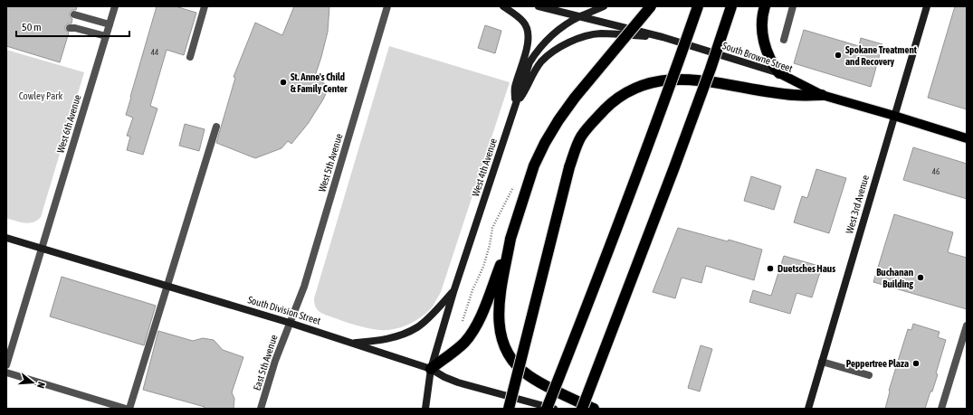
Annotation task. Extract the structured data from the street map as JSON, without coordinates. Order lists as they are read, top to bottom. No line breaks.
{"streets":{"main road":["South Browne Street"],"street":["West 6th Avenue","West 5th Avenue","West 4th Avenue","West 3rd Avenue","South Division Street","East 5th Avenue"]},"crossings":[["South Browne Street","West 4th Avenue"],["South Browne Street","West 3rd Avenue"],["West 6th Avenue","South Division Street"],["West 5th Avenue","South Division Street"],["West 5th Avenue","East 5th Avenue"],["West 4th Avenue","South Division Street"],["South Division Street","East 5th Avenue"]],"parks":["Cowley Park"],"places":["Spokane Treatment and Recovery","St. Anne's Child & Family Center","Duetsches Haus","Buchanan Building","Peppertree Plaza"],"house_numbers":["44","46"],"scale_bar":"50 m","north":"right"}
